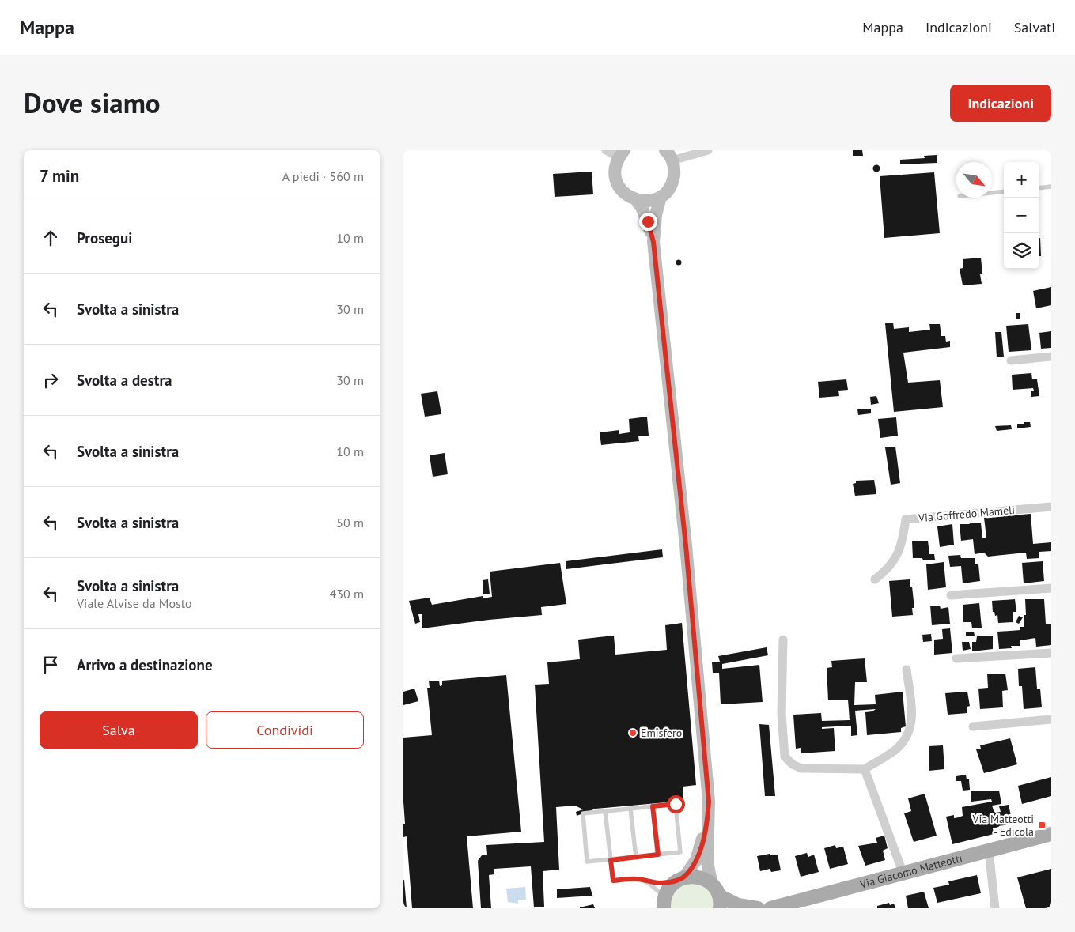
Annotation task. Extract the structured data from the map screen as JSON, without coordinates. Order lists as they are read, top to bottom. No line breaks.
{"streets":{"main road":["Via Giacomo Matteotti"],"street":["Via Goffredo Mameli"]},"places":{"other":["Emisfero"],"transit":["Via Matteotti - Edicola"]},"north":"bottom right","page":{"header":"Mappa","nav":["Mappa","Indicazioni","Salvati"],"title":"Dove siamo","buttons":["Indicazioni",["Salva","Condividi"]],"heading":["7 min","A piedi · 560 m"],"map_buttons":["+","−"],"list":[["Prosegui","10 m"],["Svolta a sinistra","30 m"],["Svolta a destra","30 m"],["Svolta a sinistra","10 m"],["Svolta a sinistra","50 m"],["Svolta a sinistra","Viale Alvise da Mosto","430 m"],"Arrivo a destinazione"]}}
